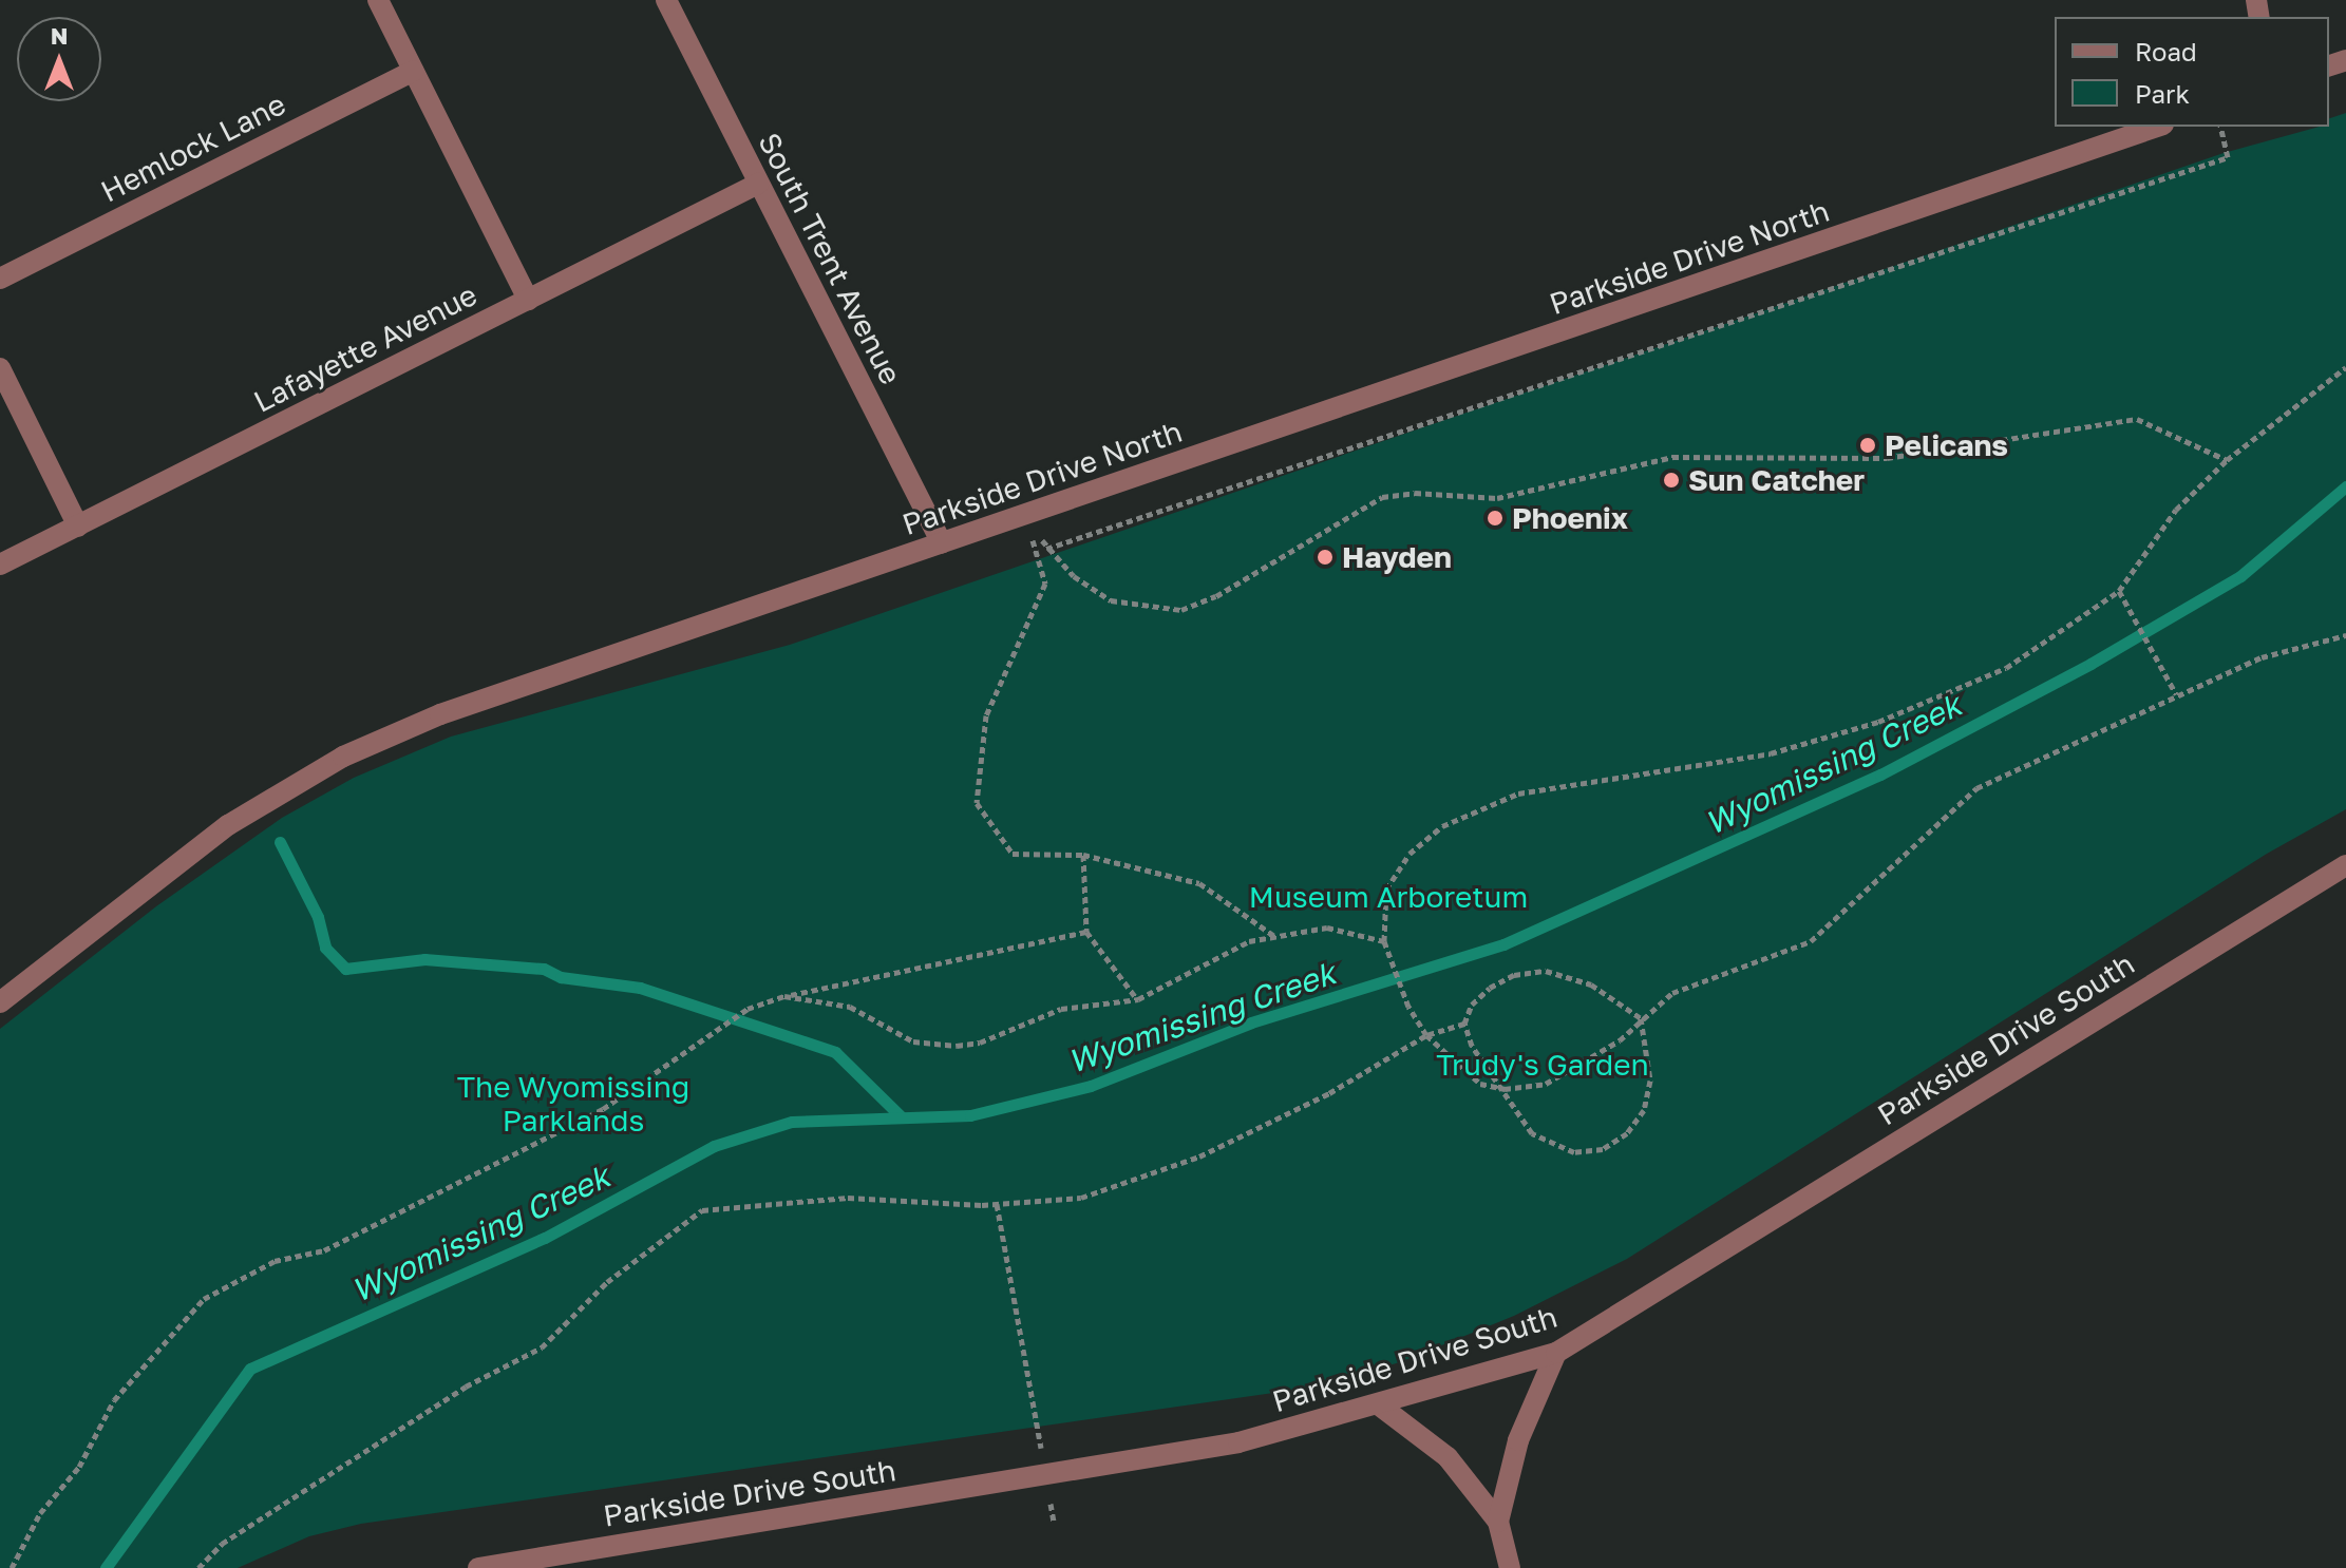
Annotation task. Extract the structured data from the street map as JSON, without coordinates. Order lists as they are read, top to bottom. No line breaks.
{"streets":{"street":["Hemlock Lane","Parkside Drive North","South Trent Avenue","Lafayette Avenue","Parkside Drive South"]},"crossings":[["Parkside Drive North","South Trent Avenue"],["South Trent Avenue","Lafayette Avenue"]],"water":["Wyomissing Creek"],"parks":["Museum Arboretum","Trudy's Garden","The Wyomissing Parklands"],"places":["Pelicans","Sun Catcher","Phoenix","Hayden"],"legend":["Road","Park"],"north":"top"}
